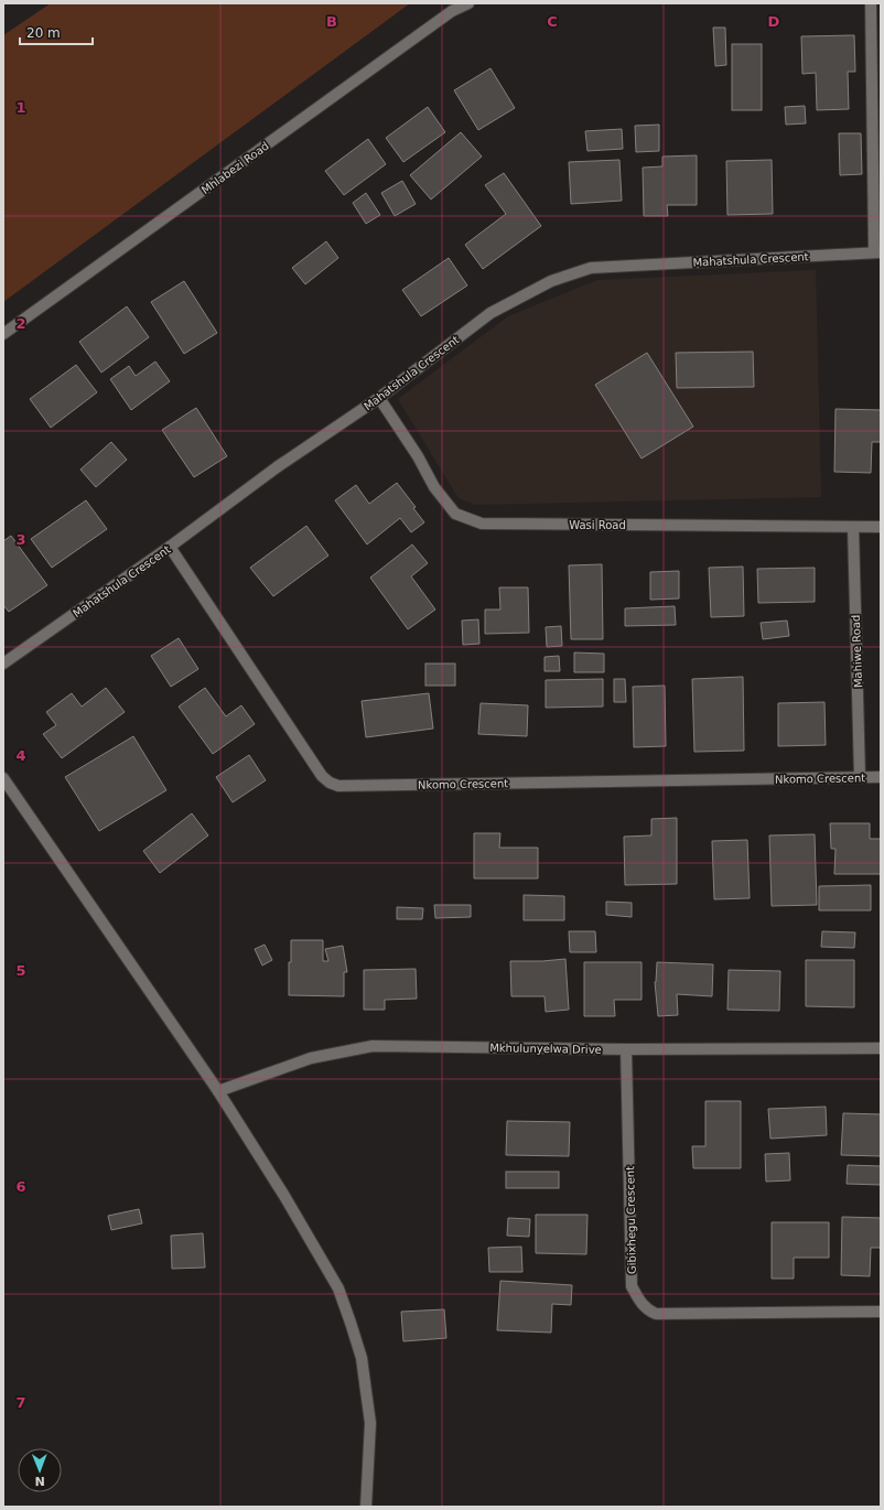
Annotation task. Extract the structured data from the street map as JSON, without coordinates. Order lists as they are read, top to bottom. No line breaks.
{"streets":{"street":["Mhlabezi Road","Mahatshula Crescent","Wasi Road","Mahiwe Road","Nkomo Crescent","Mkhulunyelwa Drive","Gibixhegu Crescent"]},"crossings":[["Mahatshula Crescent","Wasi Road"],["Mahatshula Crescent","Nkomo Crescent"],["Wasi Road","Mahiwe Road"],["Mahiwe Road","Nkomo Crescent"],["Mkhulunyelwa Drive","Gibixhegu Crescent"]],"scale_bar":"20 m","north":"bottom","grid":{"columns":["B","C","D"],"rows":["1","2","3","4","5","6","7"]}}
